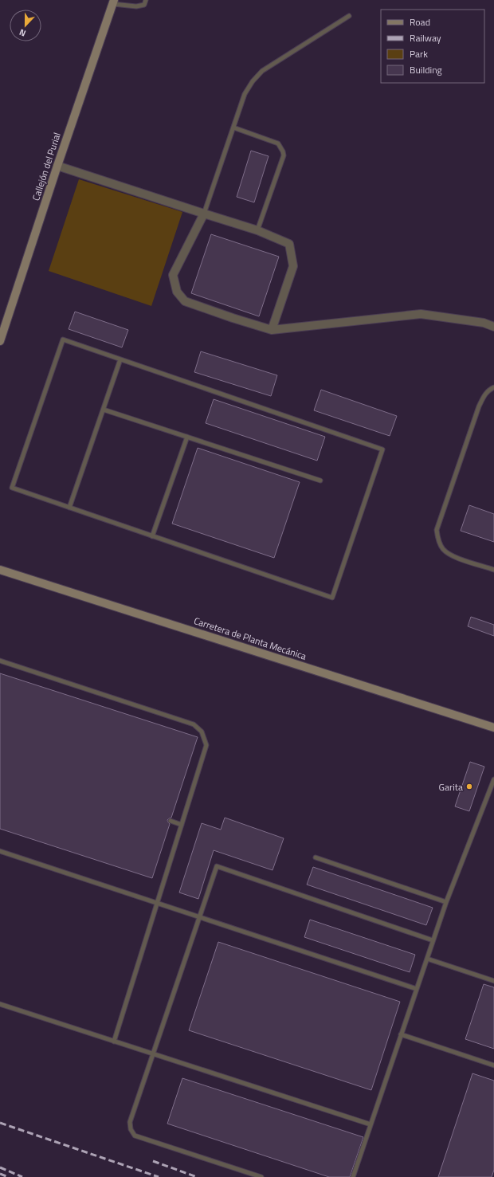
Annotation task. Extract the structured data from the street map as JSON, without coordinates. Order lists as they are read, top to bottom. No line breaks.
{"streets":{"street":["Callejón del Purial","Carretera de Planta Mecánica"]},"places":["Garita"],"legend":["Road","Railway","Park","Building"],"north":"bottom"}
